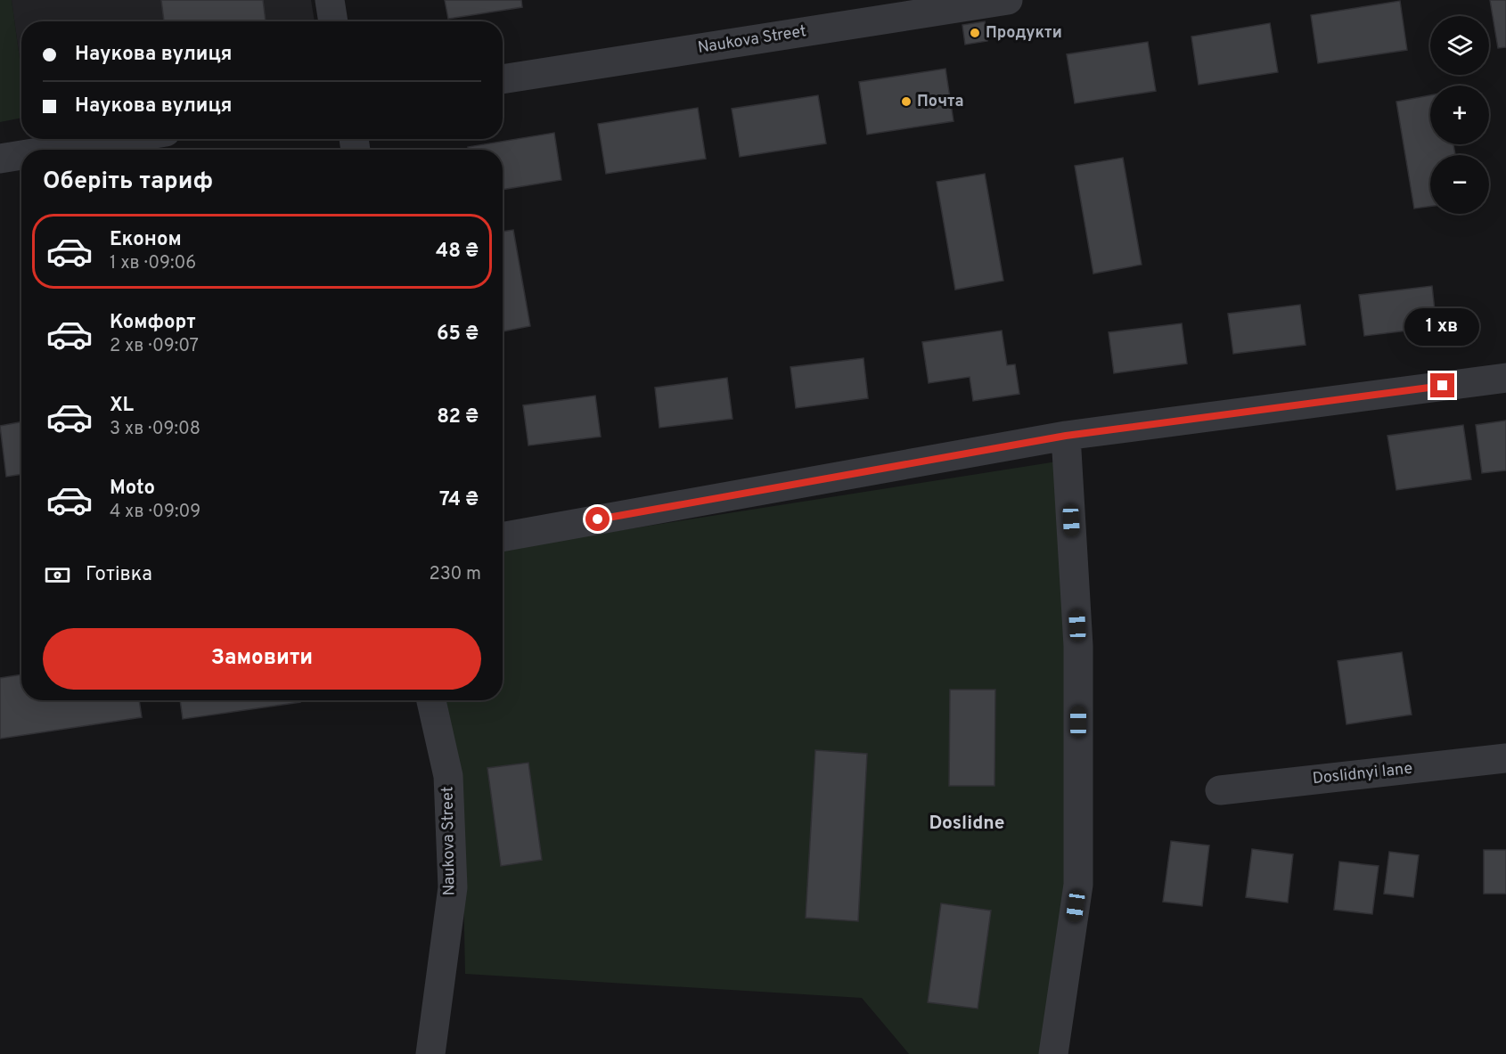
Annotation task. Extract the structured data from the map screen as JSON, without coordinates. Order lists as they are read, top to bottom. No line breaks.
{"streets":{"street":["Naukova Street","Doslidnyi lane"]},"districts":["Doslidne"],"places":["Продукти","Почта"],"page":{"map_buttons":["+","−"],"banner":["Наукова вулиця","Наукова вулиця"],"heading":"Оберіть тариф","list":[{"name":"Економ","note":"1 хв · 09:06","value":"48 ₴"},{"name":"Комфорт","note":"2 хв · 09:07","value":"65 ₴"},{"name":"XL","note":"3 хв · 09:08","value":"82 ₴"},{"name":"Moto","note":"4 хв · 09:09","value":"74 ₴"}],"bubble":"1 хв","pay":["Готівка","230 m"],"buttons":"Замовити"}}
